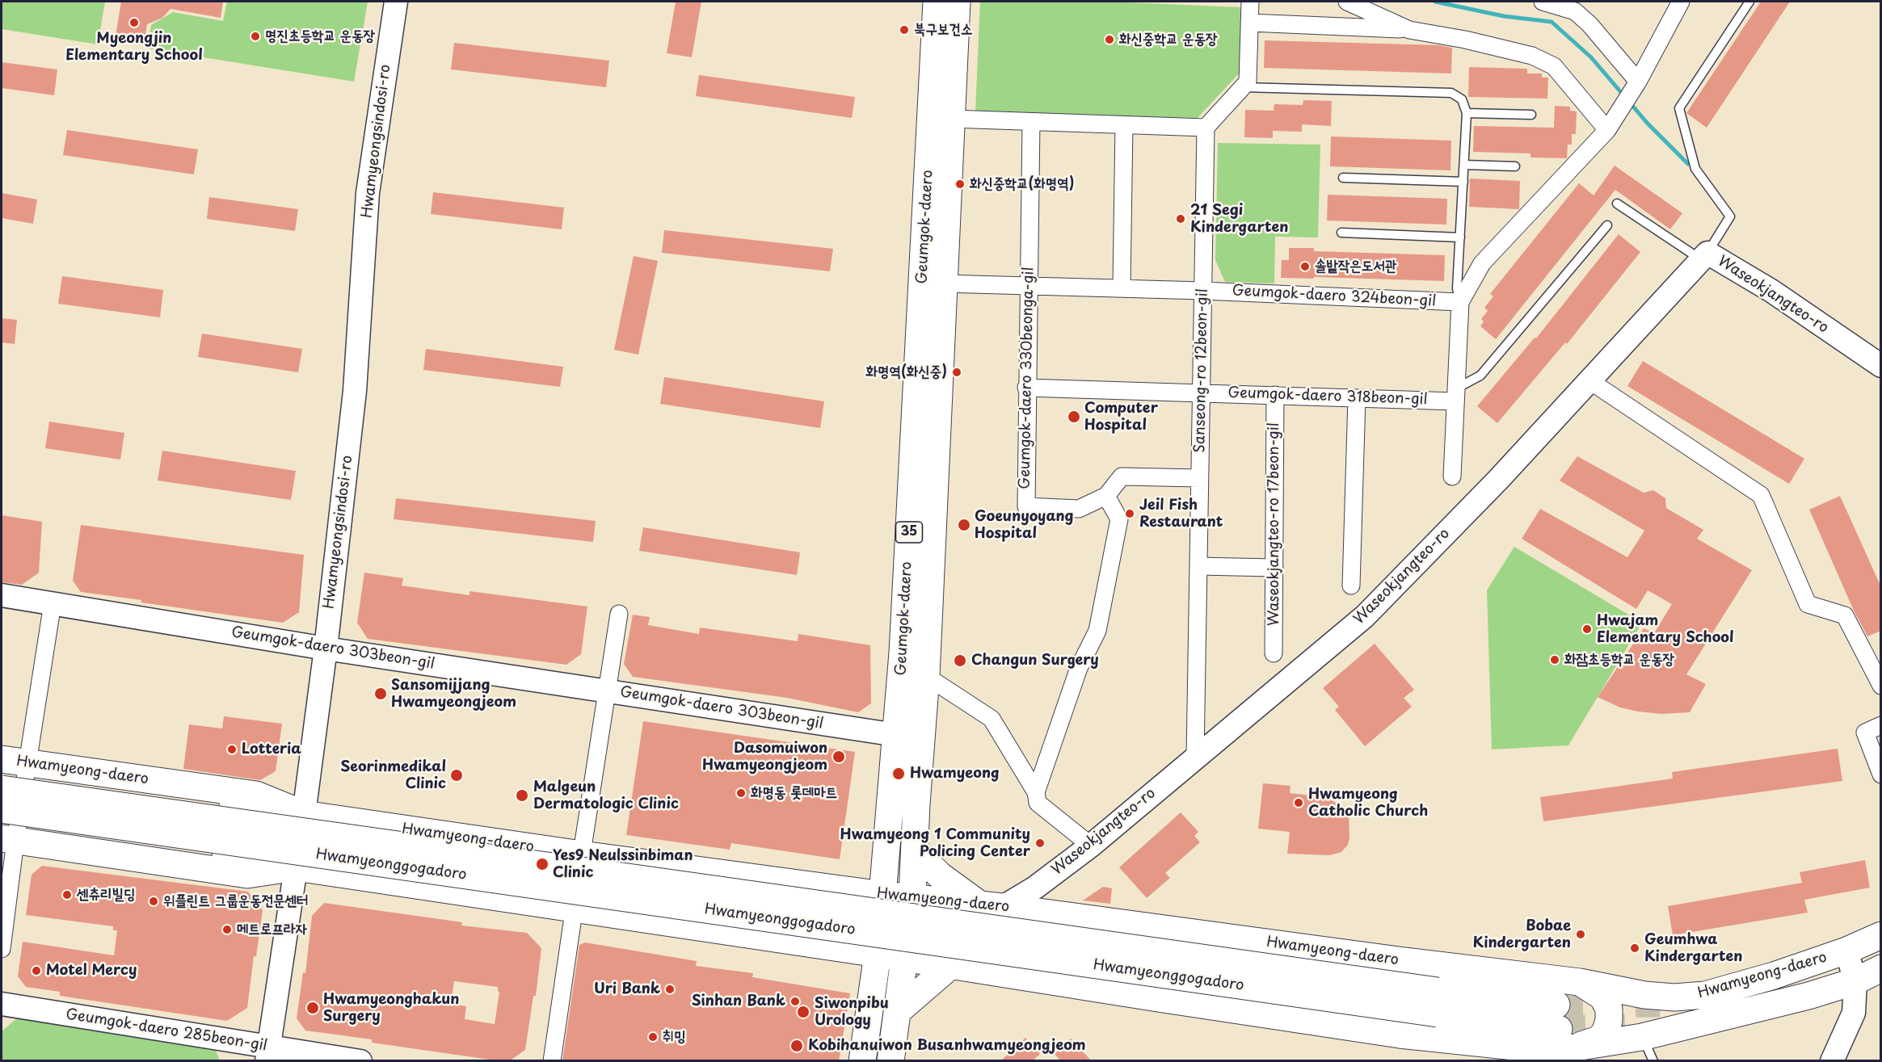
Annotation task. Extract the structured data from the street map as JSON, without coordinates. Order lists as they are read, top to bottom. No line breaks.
{"streets":{"main road":["Geumgok-daero","35","Hwamyeong-daero","Hwamyeonggogadoro"],"street":["Hwamyeongsindosi-ro","Waseokjangteo-ro","Geumgok-daero 324beon-gil","Sanseong-ro 12beon-gil","Geumgok-daero 330beonga-gil","Geumgok-daero 318beon-gil","Waseokjangteo-ro 17beon-gil","Geumgok-daero 303beon-gil","Geumgok-daero 285beon-gil"]},"crossings":[["Hwamyeongsindosi-ro","Geumgok-daero 303beon-gil"],["Hwamyeongsindosi-ro","Hwamyeong-daero"],["Hwamyeongsindosi-ro","Geumgok-daero 285beon-gil"],["Geumgok-daero","Waseokjangteo-ro"],["Geumgok-daero","Geumgok-daero 324beon-gil"],["Geumgok-daero","Geumgok-daero 303beon-gil"],["Geumgok-daero","Hwamyeong-daero"],["Waseokjangteo-ro","Sanseong-ro 12beon-gil"],["Waseokjangteo-ro","Hwamyeong-daero"],["Geumgok-daero 324beon-gil","Sanseong-ro 12beon-gil"],["Geumgok-daero 324beon-gil","Geumgok-daero 330beonga-gil"],["Sanseong-ro 12beon-gil","Geumgok-daero 330beonga-gil"],["Sanseong-ro 12beon-gil","Geumgok-daero 318beon-gil"],["Geumgok-daero 330beonga-gil","Geumgok-daero 318beon-gil"],["Geumgok-daero 318beon-gil","Waseokjangteo-ro 17beon-gil"],["Hwamyeong-daero","Hwamyeonggogadoro"]],"places":["Myeongjin Elementary School","북구보건소","명진초등학교 운동장","화신중학교 운동장","화신중학교(화명역)","21 Segi Kindergarten","솔밭작은도서관","화명역(화신중)","Computer Hospital","Jeil Fish Restaurant","Goeunyoyang Hospital","Hwajam Elementary School","화잠초등학교 운동장","Changun Surgery","Sansomijjang Hwamyeongjeom","Lotteria","Dasomuiwon Hwamyeongjeom","Hwamyeong","Seorinmedikal Clinic","화명동 롯데마트","Malgeun Dermatologic Clinic","Hwamyeong Catholic Church","Hwamyeong 1 Community Policing Center","Yes9 Neulssinbiman Clinic","센츄리빌딩","위플린트 그룹운동전문센터","메트로프라자","Bobae Kindergarten","Geumhwa Kindergarten","Motel Mercy","Uri Bank","Sinhan Bank","Hwamyeonghakun Surgery","Siwonpibu Urology","취밍","Kobihanuiwon Busanhwamyeongjeom"]}
